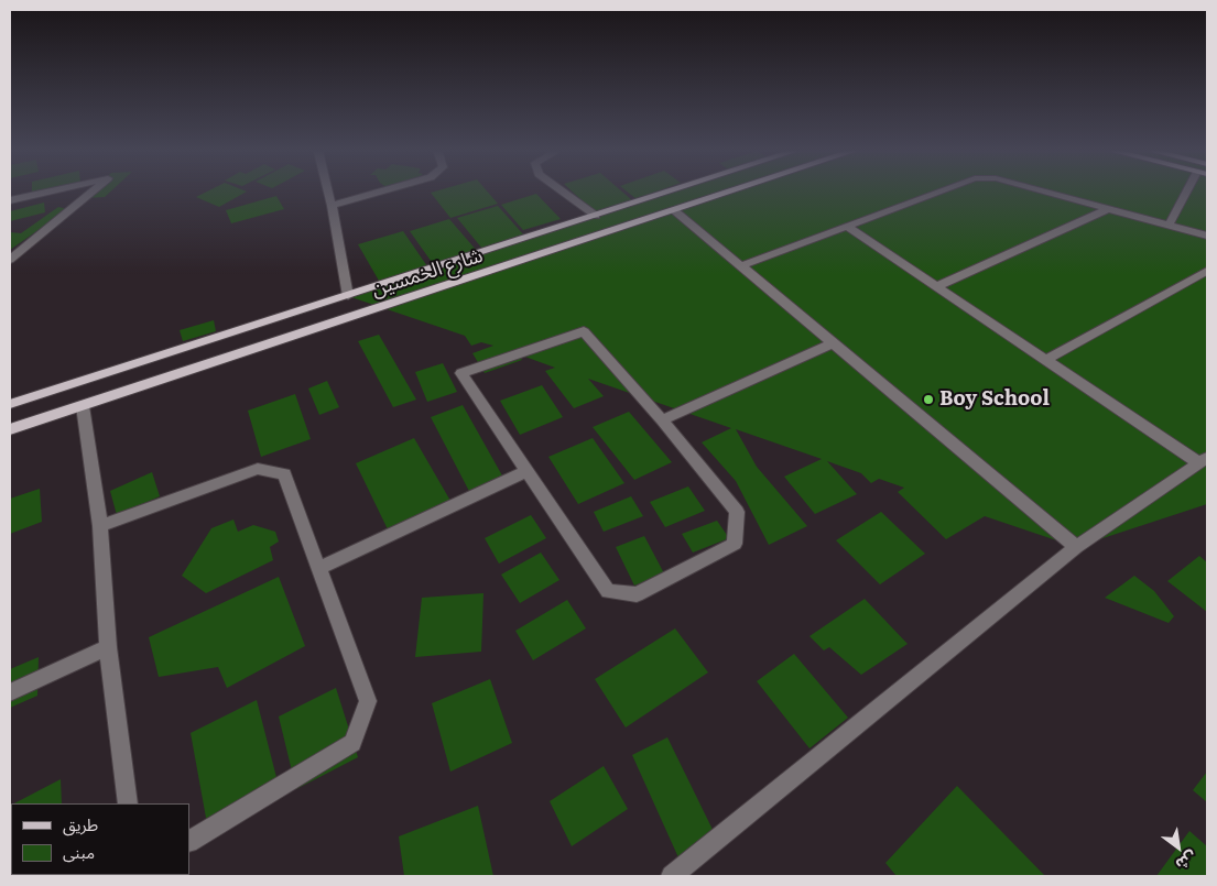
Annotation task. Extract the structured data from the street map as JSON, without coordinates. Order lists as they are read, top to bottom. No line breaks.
{"streets":{"main road":["شارع الخمسين"]},"places":["Boy School"],"legend":["طريق","مبنى"],"north":"bottom right"}
